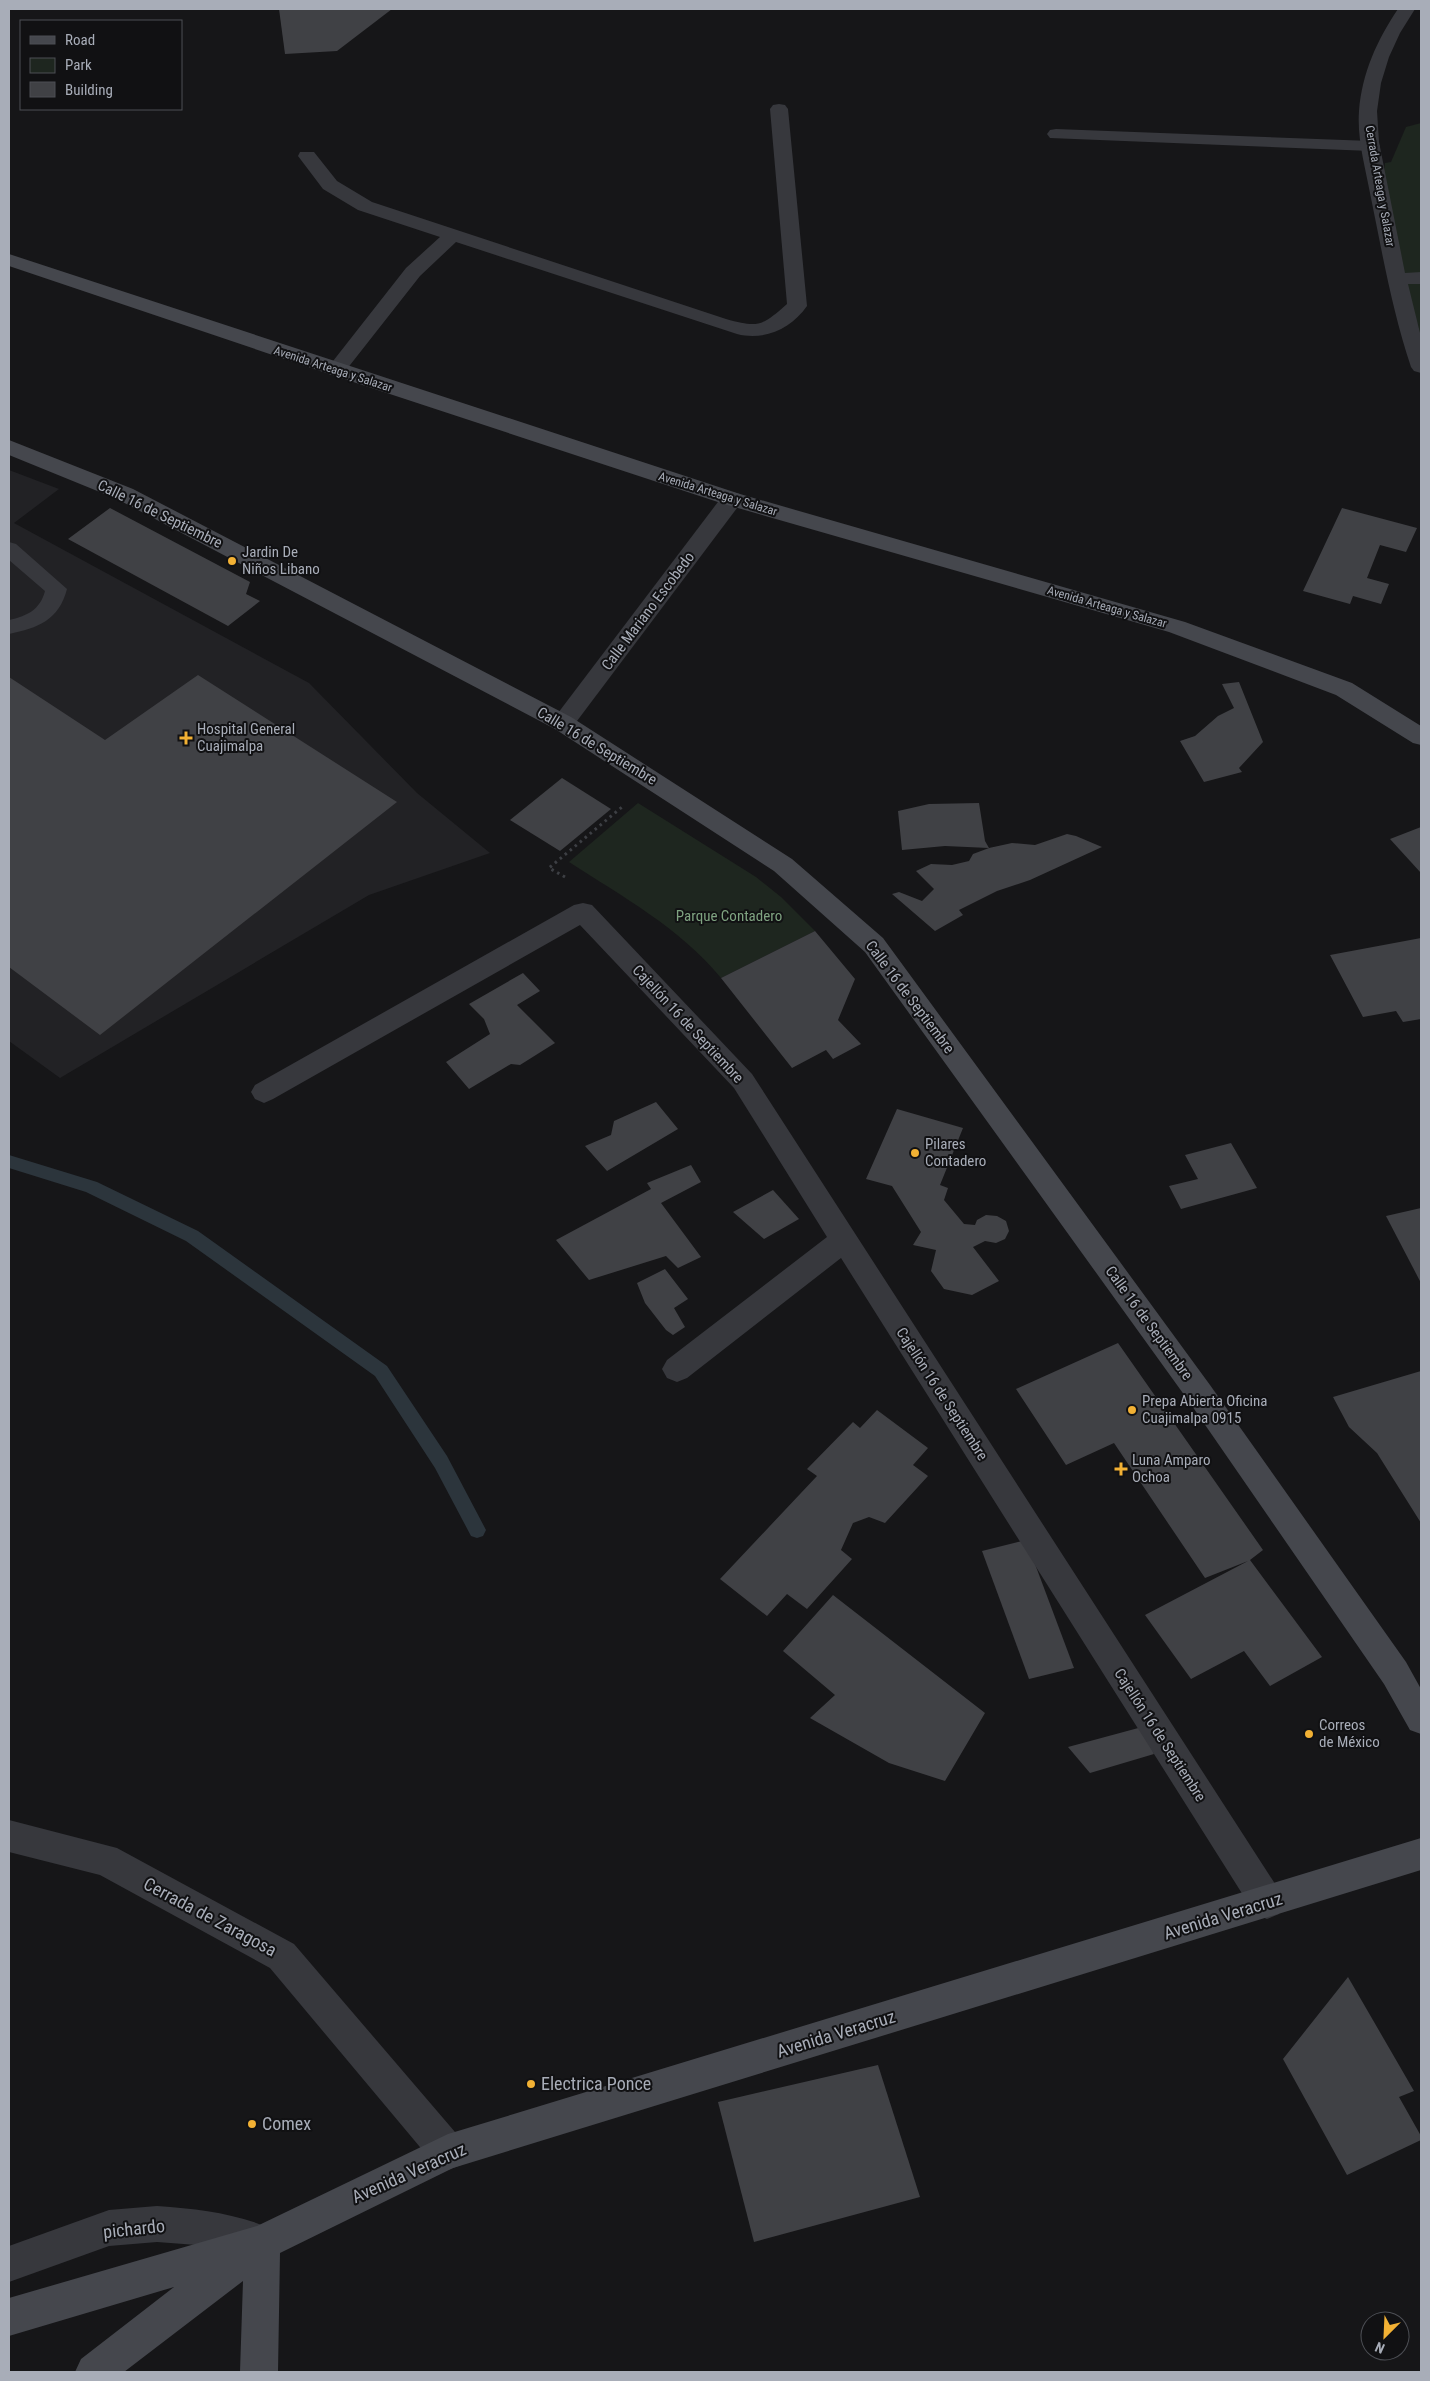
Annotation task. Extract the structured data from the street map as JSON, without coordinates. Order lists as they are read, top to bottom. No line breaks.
{"streets":{"street":["Cerrada Arteaga y Salazar","Avenida Arteaga y Salazar","Calle 16 de Septiembre","Calle Mariano Escobedo","Cajellón 16 de Septiembre","Avenida Veracruz","Cerrada de Zaragosa","pichardo"]},"crossings":[["Avenida Arteaga y Salazar","Calle Mariano Escobedo"],["Calle 16 de Septiembre","Calle Mariano Escobedo"],["Cajellón 16 de Septiembre","Avenida Veracruz"],["Avenida Veracruz","Cerrada de Zaragosa"],["Avenida Veracruz","pichardo"]],"parks":["Parque Contadero"],"places":{"other":["Jardin De Niños Libano","Pilares Contadero","Prepa Abierta Oficina Cuajimalpa 0915","Correos de México","Electrica Ponce","Comex"],"health":["Hospital General Cuajimalpa","Luna Amparo Ochoa"]},"legend":["Road","Park","Building"],"north":"bottom left"}
